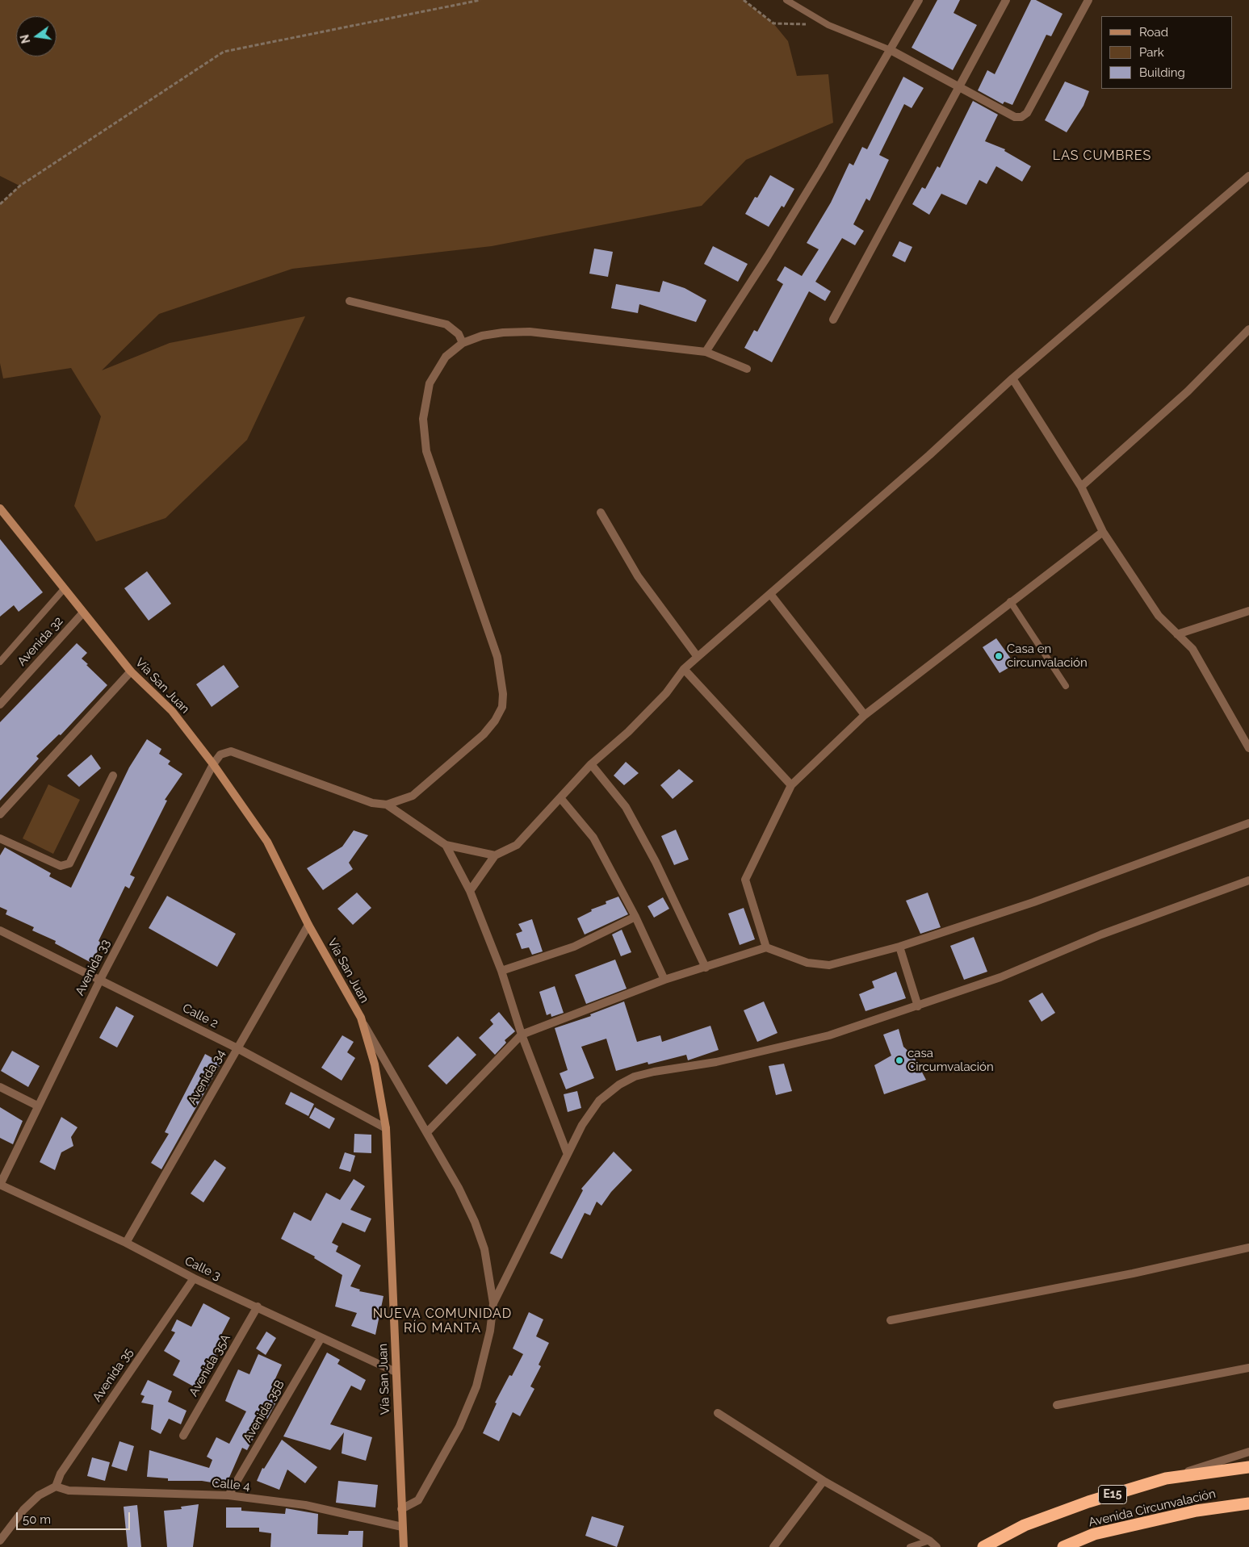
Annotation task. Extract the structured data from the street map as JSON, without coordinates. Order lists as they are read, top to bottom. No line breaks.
{"streets":{"highway":["E15","Avenida Circunvalación"],"street":["Avenida 32","Vía San Juan","Avenida 33","Calle 2","Avenida 34","Calle 3","Avenida 35A","Avenida 35","Avenida 35B","Calle 4"]},"crossings":[["Avenida 32","Vía San Juan"],["Vía San Juan","Avenida 33"],["Vía San Juan","Calle 2"],["Vía San Juan","Avenida 34"],["Vía San Juan","Calle 3"],["Vía San Juan","Calle 4"],["Avenida 33","Calle 2"],["Avenida 33","Calle 3"],["Calle 2","Avenida 34"],["Avenida 34","Calle 3"],["Calle 3","Avenida 35A"],["Calle 3","Avenida 35"],["Calle 3","Avenida 35B"],["Avenida 35","Calle 4"],["Avenida 35B","Calle 4"]],"districts":["LAS CUMBRES","NUEVA COMUNIDAD RÍO MANTA"],"places":["Casa en circunvalación","casa Circumvalación"],"legend":["Road","Park","Building"],"scale_bar":"50 m","north":"left"}
